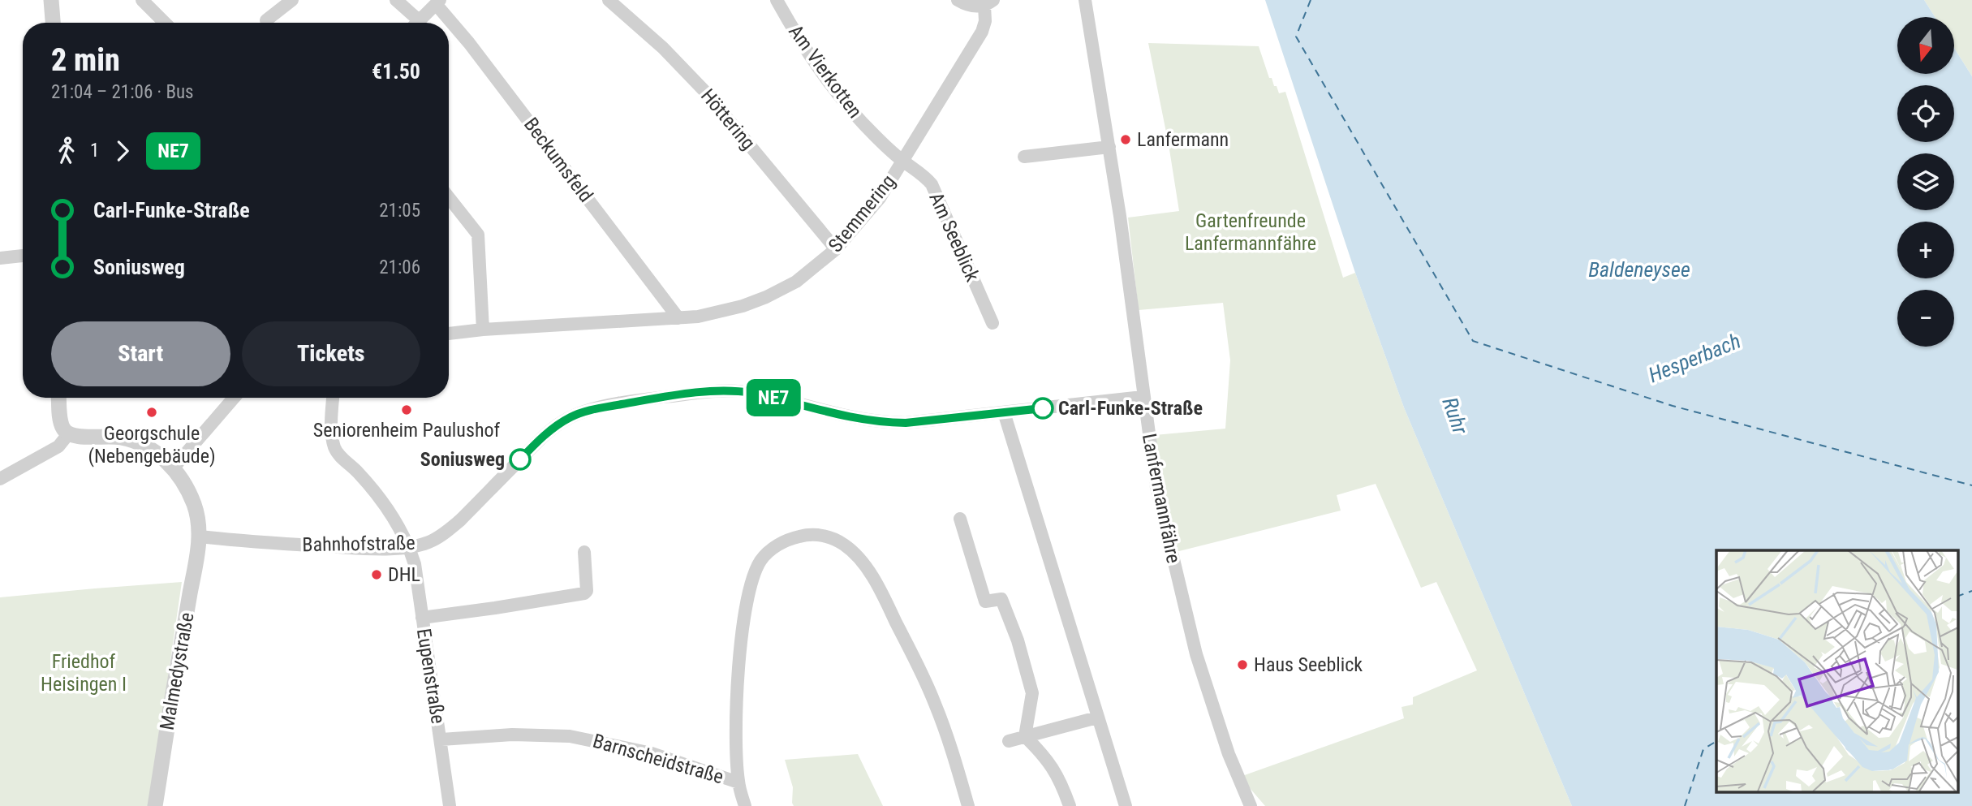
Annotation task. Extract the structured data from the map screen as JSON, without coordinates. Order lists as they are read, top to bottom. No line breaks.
{"streets":{"street":["Am Vierkotten","Höttering","Beckumsfeld","Stemmering","Am Seeblick","Lanfermannfähre","Bahnhofstraße","Malmedystraße","Eupenstraße","Barnscheidstraße"]},"crossings":[["Am Vierkotten","Stemmering"],["Am Vierkotten","Am Seeblick"],["Höttering","Stemmering"],["Beckumsfeld","Stemmering"],["Stemmering","Am Seeblick"],["Lanfermannfähre","Bahnhofstraße"],["Bahnhofstraße","Malmedystraße"],["Bahnhofstraße","Eupenstraße"],["Eupenstraße","Barnscheidstraße"]],"water":["Baldeneysee","Hesperbach","Ruhr"],"parks":["Gartenfreunde Lanfermannfähre","Friedhof Heisingen I"],"places":["Lanfermann","Carl-Funke-Straße","Seniorenheim Paulushof","Georgschule (Nebengebäude)","Soniusweg","DHL","Haus Seeblick"],"lines":["bus line NE7"],"north":"bottom","page":{"on_map":"NE7","map_buttons":["+","−"],"heading":["2 min","21:04 – 21:06 · Bus","€1.50"],"legs":["1","NE7"],"list":[{"name":"Carl-Funke-Straße","value":"21:05"},{"name":"Soniusweg","value":"21:06"}],"buttons":["Start","Tickets"]}}
